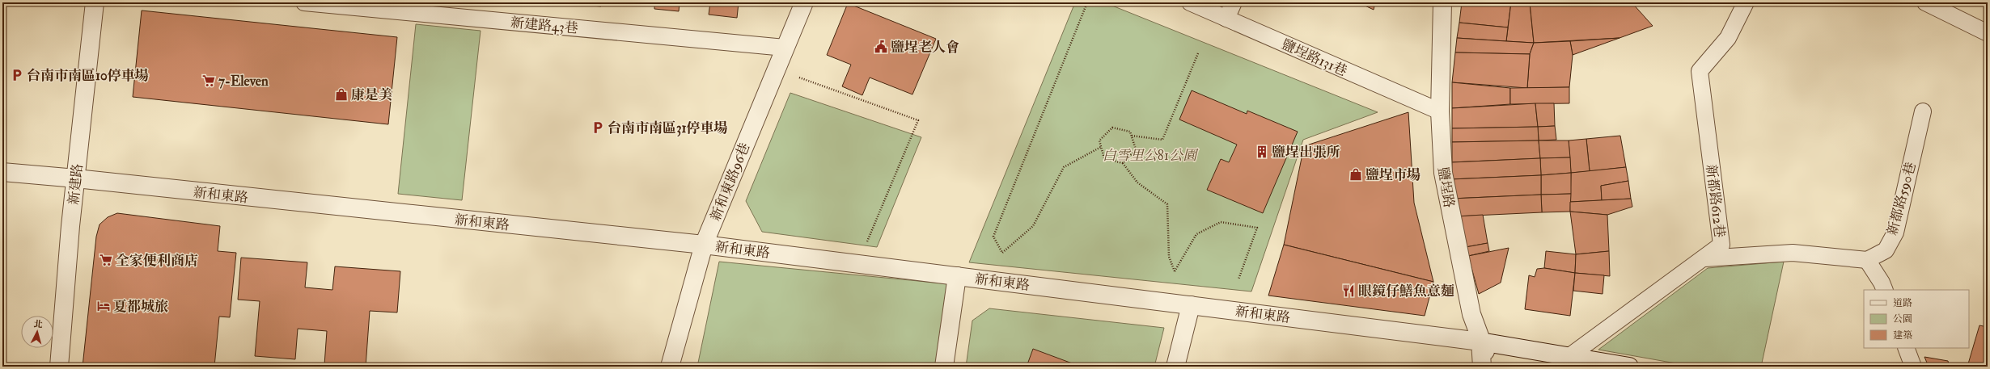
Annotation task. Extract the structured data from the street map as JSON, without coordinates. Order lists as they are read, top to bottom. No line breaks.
{"streets":{"street":["新和東路96巷","新建路","鹽埕路","新和東路"],"lane":["新建路43巷","鹽埕路131巷","新都路590巷","新都路612巷"]},"crossings":[["新建路43巷","新和東路96巷"],["鹽埕路131巷","鹽埕路"],["新和東路96巷","新和東路"],["新建路","新和東路"],["鹽埕路","新和東路"],["新和東路","新都路612巷"]],"parks":["白雪里公81公園"],"places":{"public building":["鹽埕老人會"],"parking":["台南市南區10停車場","台南市南區31停車場"],"supermarket":["7-Eleven","全家便利商店"],"shop":["康是美","鹽埕市場"],"building":["鹽埕出張所"],"restaurant":["眼鏡仔鱔魚意麵"],"hotel":["夏都城旅"]},"legend":["道路","公園","建築"],"north":"top"}
